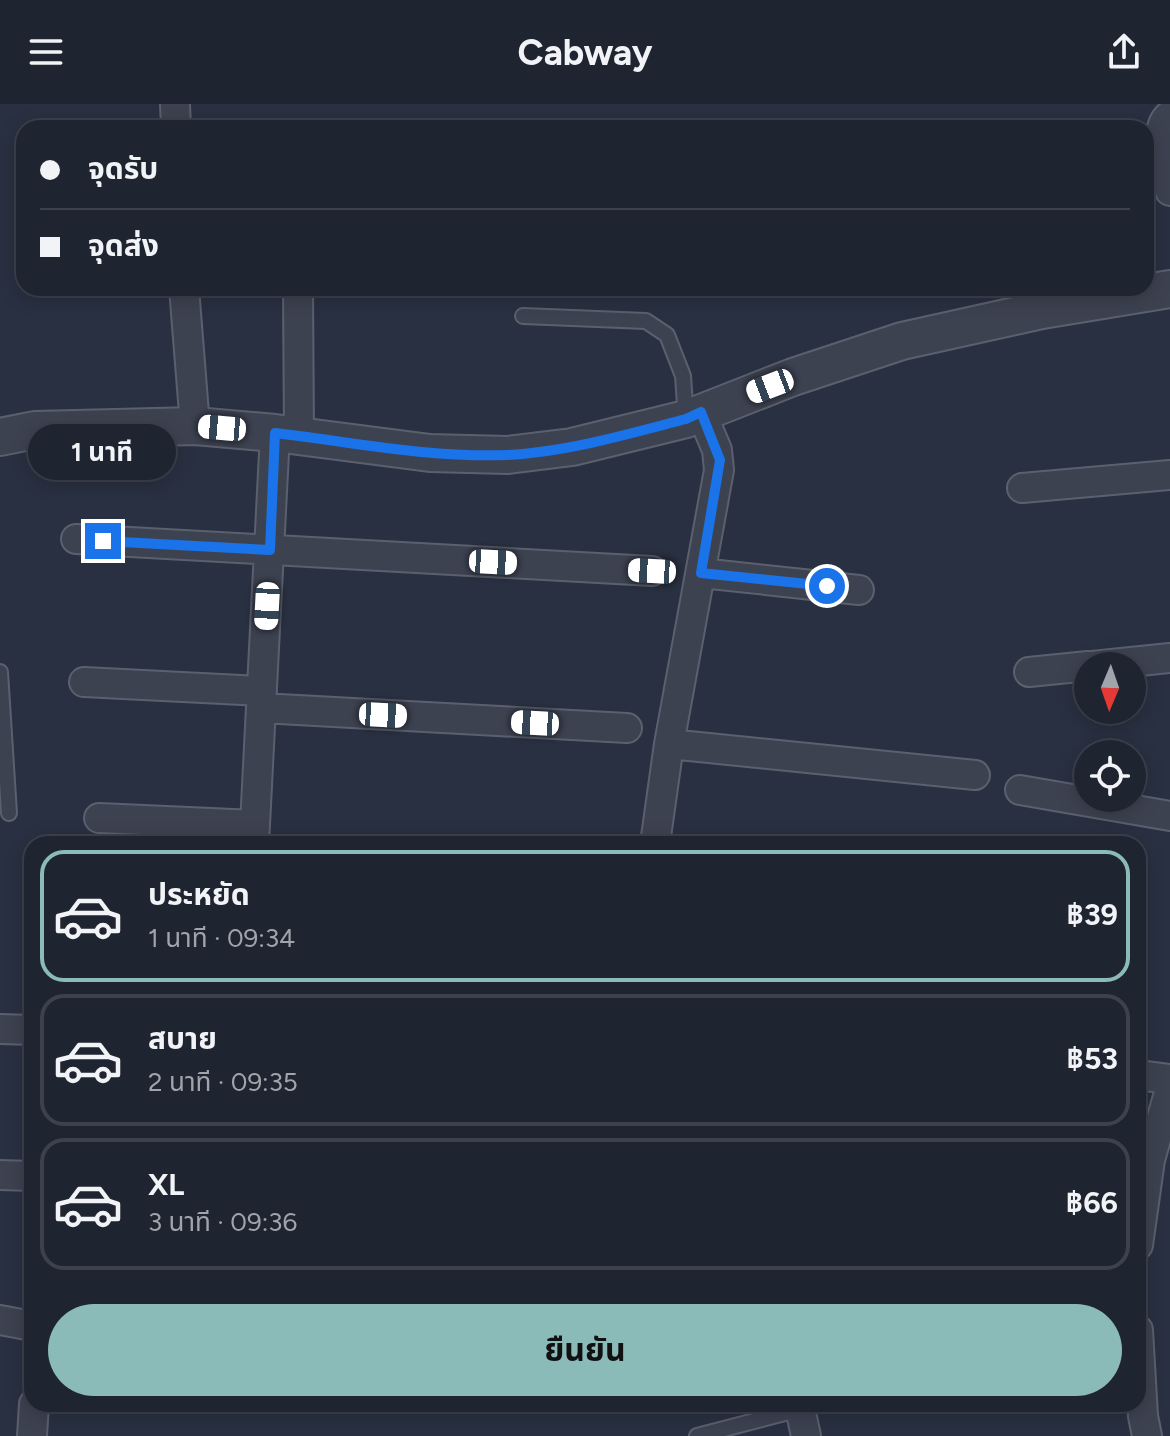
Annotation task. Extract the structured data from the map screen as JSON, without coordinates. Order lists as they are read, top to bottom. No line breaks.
{"north":"bottom","page":{"header":"Cabway","banner":["จุดรับ","จุดส่ง"],"bubble":"1 นาที","list":[{"name":"ประหยัด","note":"1 นาที · 09:34","value":"฿39"},{"name":"สบาย","note":"2 นาที · 09:35","value":"฿53"},{"name":"XL","note":"3 นาที · 09:36","value":"฿66"}],"buttons":"ยืนยัน"}}
